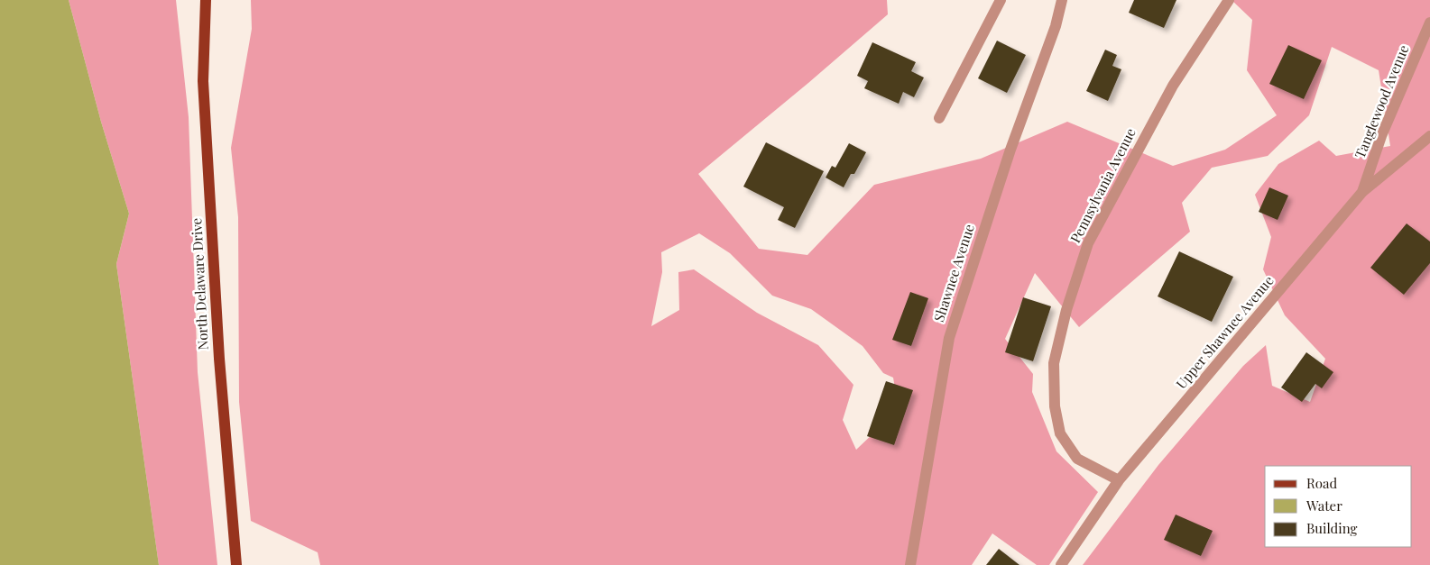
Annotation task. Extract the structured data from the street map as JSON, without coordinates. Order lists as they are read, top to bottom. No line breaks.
{"streets":{"main road":["North Delaware Drive"],"street":["Tanglewood Avenue","Pennsylvania Avenue","Shawnee Avenue","Upper Shawnee Avenue"]},"crossings":[["Tanglewood Avenue","Upper Shawnee Avenue"],["Pennsylvania Avenue","Upper Shawnee Avenue"]],"legend":["Road","Water","Building"]}
